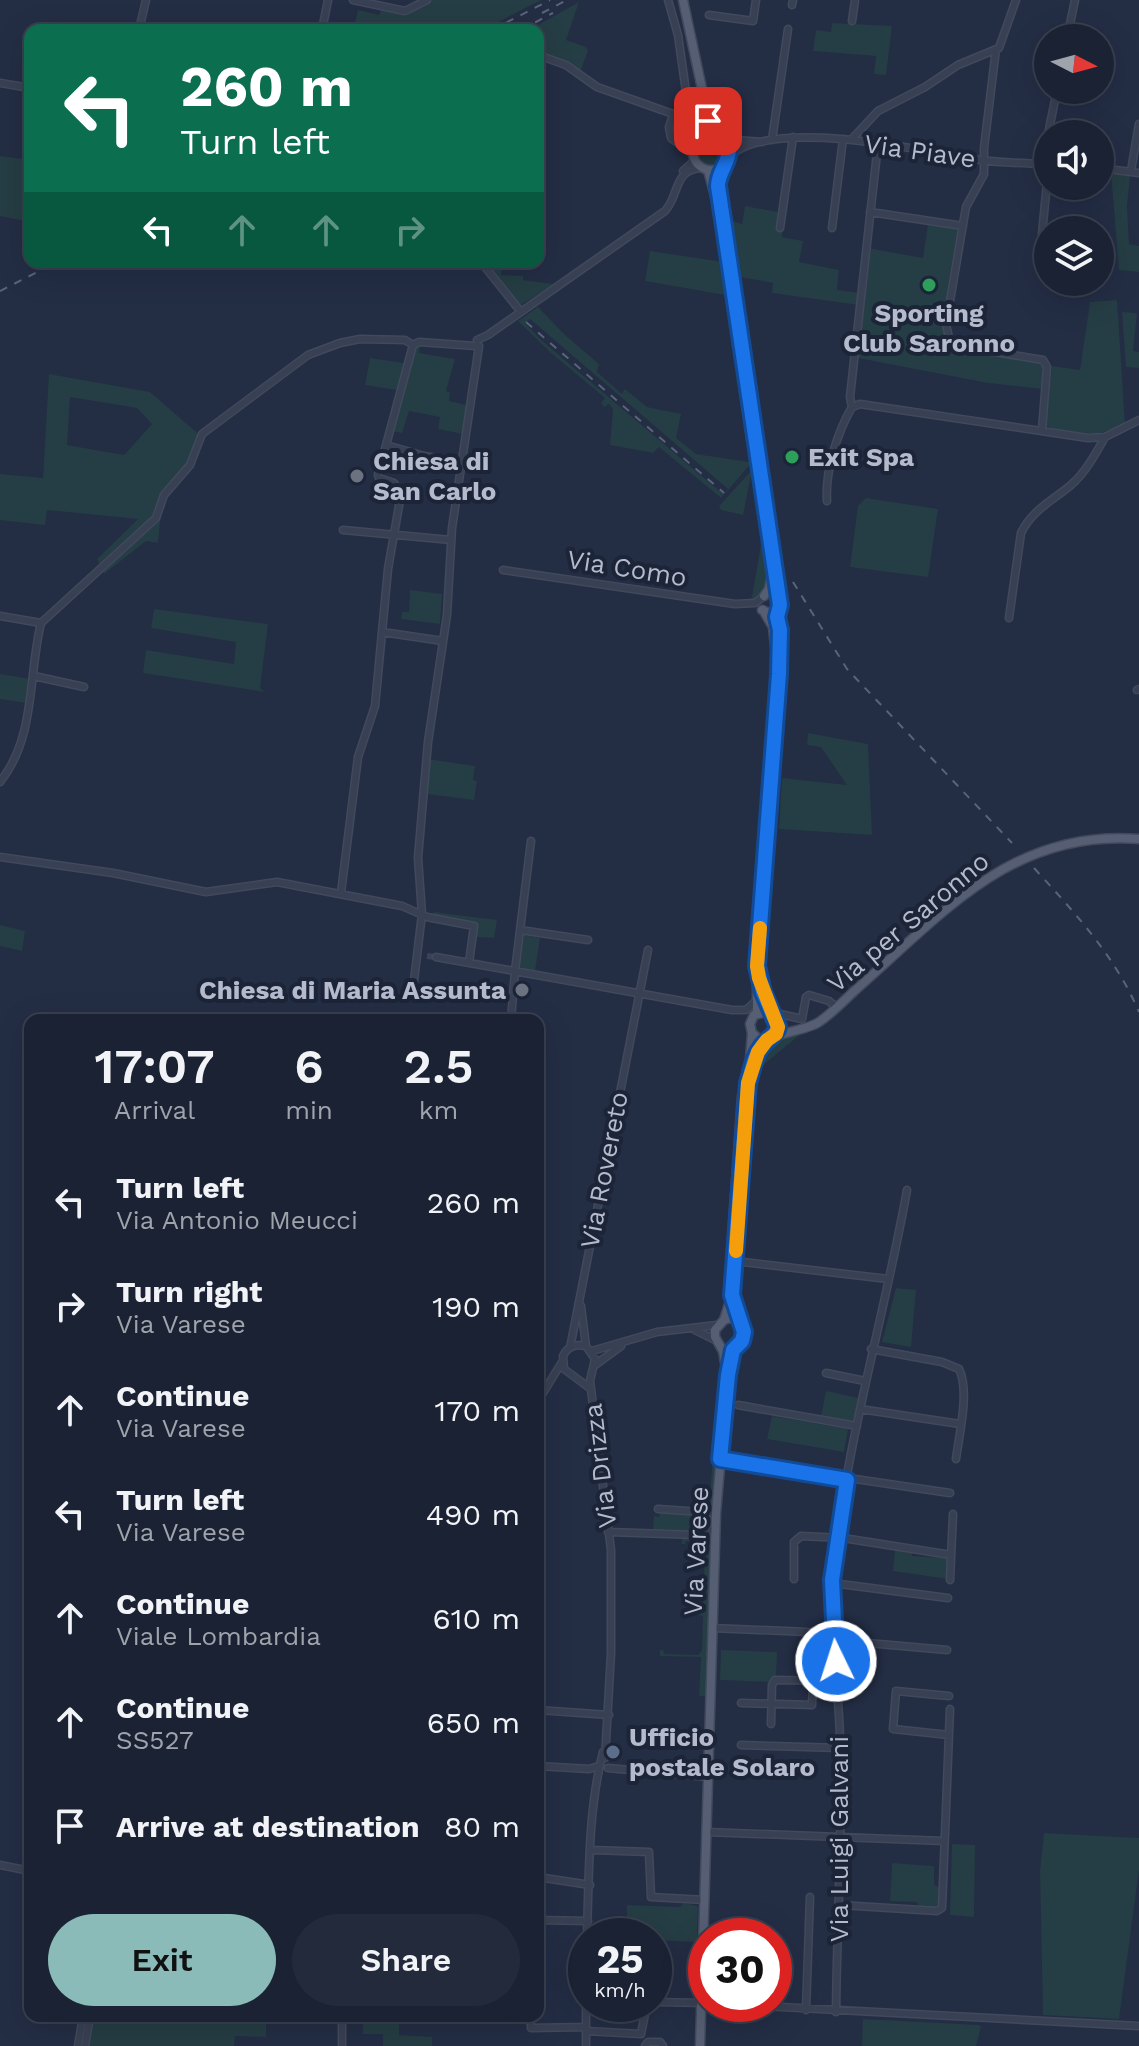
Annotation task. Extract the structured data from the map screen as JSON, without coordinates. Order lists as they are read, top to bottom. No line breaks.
{"streets":{"main road":["Via per Saronno","Via Varese"],"street":["Via Piave","Via Como","Via Rovereto","Via Drizza","Via Luigi Galvani"]},"crossings":[["Via Rovereto","Via Drizza"]],"places":["Sporting Club Saronno","Exit Spa","Chiesa di San Carlo","Chiesa di Maria Assunta","Ufficio postale Solaro"],"north":"right","page":{"turn":["260 m","Turn left"],"eta":["17:07","Arrival","6","min","2.5","km"],"list":[{"name":"Turn left","note":"Via Antonio Meucci","value":"260 m"},{"name":"Turn right","note":"Via Varese","value":"190 m"},{"name":"Continue","note":"Via Varese","value":"170 m"},{"name":"Turn left","note":"Via Varese","value":"490 m"},{"name":"Continue","note":"Viale Lombardia","value":"610 m"},{"name":"Continue","note":"SS527","value":"650 m"},{"name":"Arrive at destination","value":"80 m"}],"buttons":["Exit","Share"],"speed":"25 km/h","limit":"30"}}
